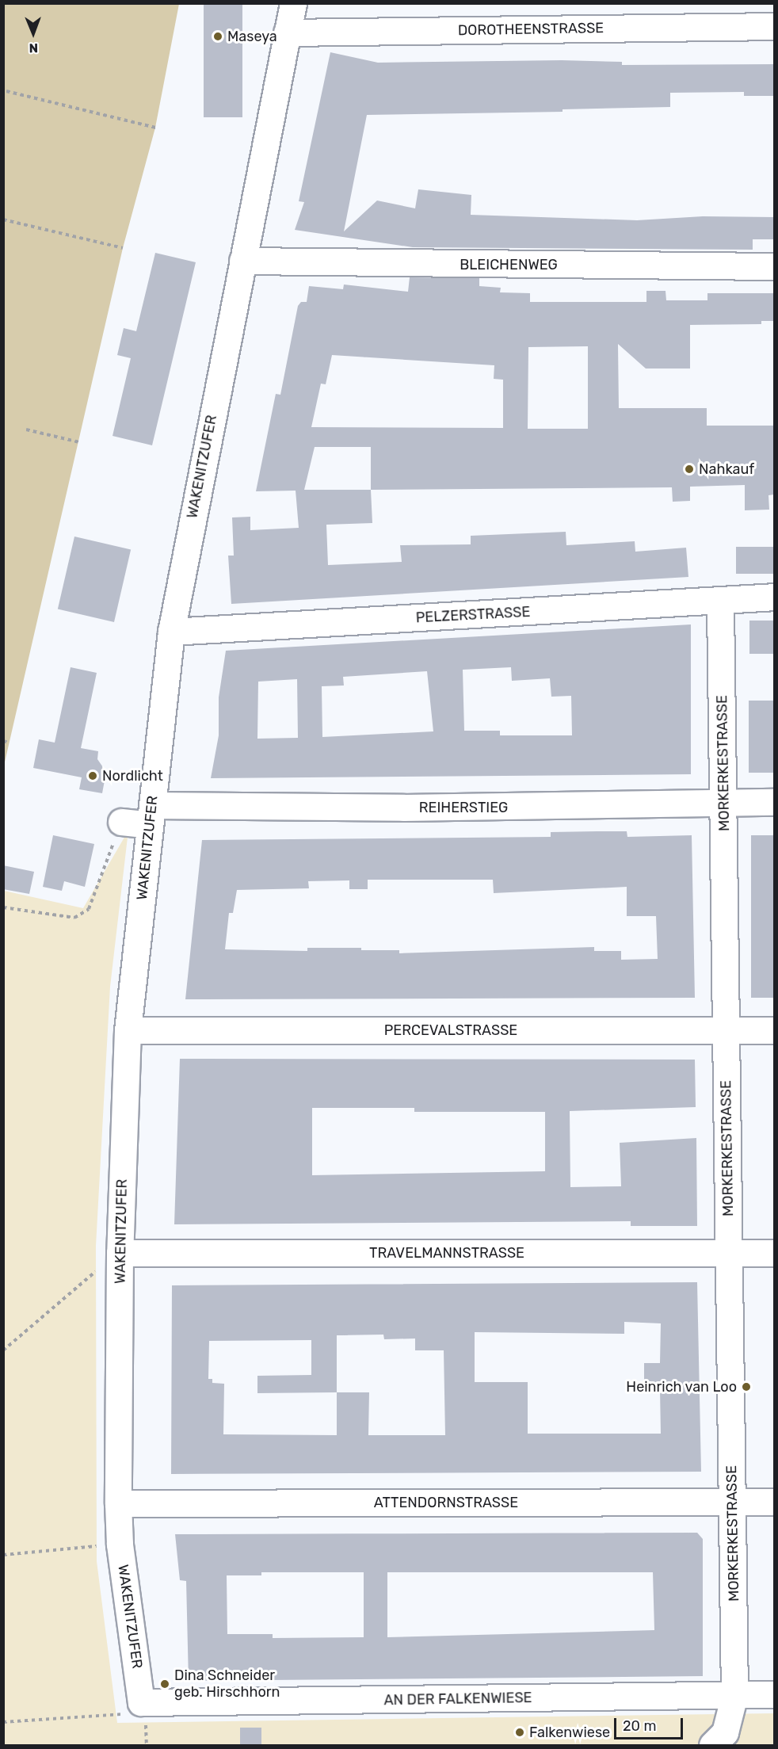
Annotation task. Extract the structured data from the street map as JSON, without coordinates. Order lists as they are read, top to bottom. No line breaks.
{"streets":{"street":["DOROTHEENSTRASSE","BLEICHENWEG","WAKENITZUFER","PELZERSTRASSE","MORKERKESTRASSE","REIHERSTIEG","PERCEVALSTRASSE","TRAVELMANNSTRASSE","ATTENDORNSTRASSE","AN DER FALKENWIESE"]},"crossings":[["DOROTHEENSTRASSE","WAKENITZUFER"],["BLEICHENWEG","WAKENITZUFER"],["WAKENITZUFER","PELZERSTRASSE"],["WAKENITZUFER","REIHERSTIEG"],["WAKENITZUFER","PERCEVALSTRASSE"],["WAKENITZUFER","TRAVELMANNSTRASSE"],["WAKENITZUFER","ATTENDORNSTRASSE"],["WAKENITZUFER","AN DER FALKENWIESE"],["PELZERSTRASSE","MORKERKESTRASSE"],["MORKERKESTRASSE","REIHERSTIEG"],["MORKERKESTRASSE","PERCEVALSTRASSE"],["MORKERKESTRASSE","TRAVELMANNSTRASSE"],["MORKERKESTRASSE","ATTENDORNSTRASSE"],["MORKERKESTRASSE","AN DER FALKENWIESE"]],"places":["Maseya","Nahkauf","Nordlicht","Heinrich van Loo","Dina Schneider geb. Hirschhorn","Falkenwiese"],"scale_bar":"20 m","north":"bottom"}
